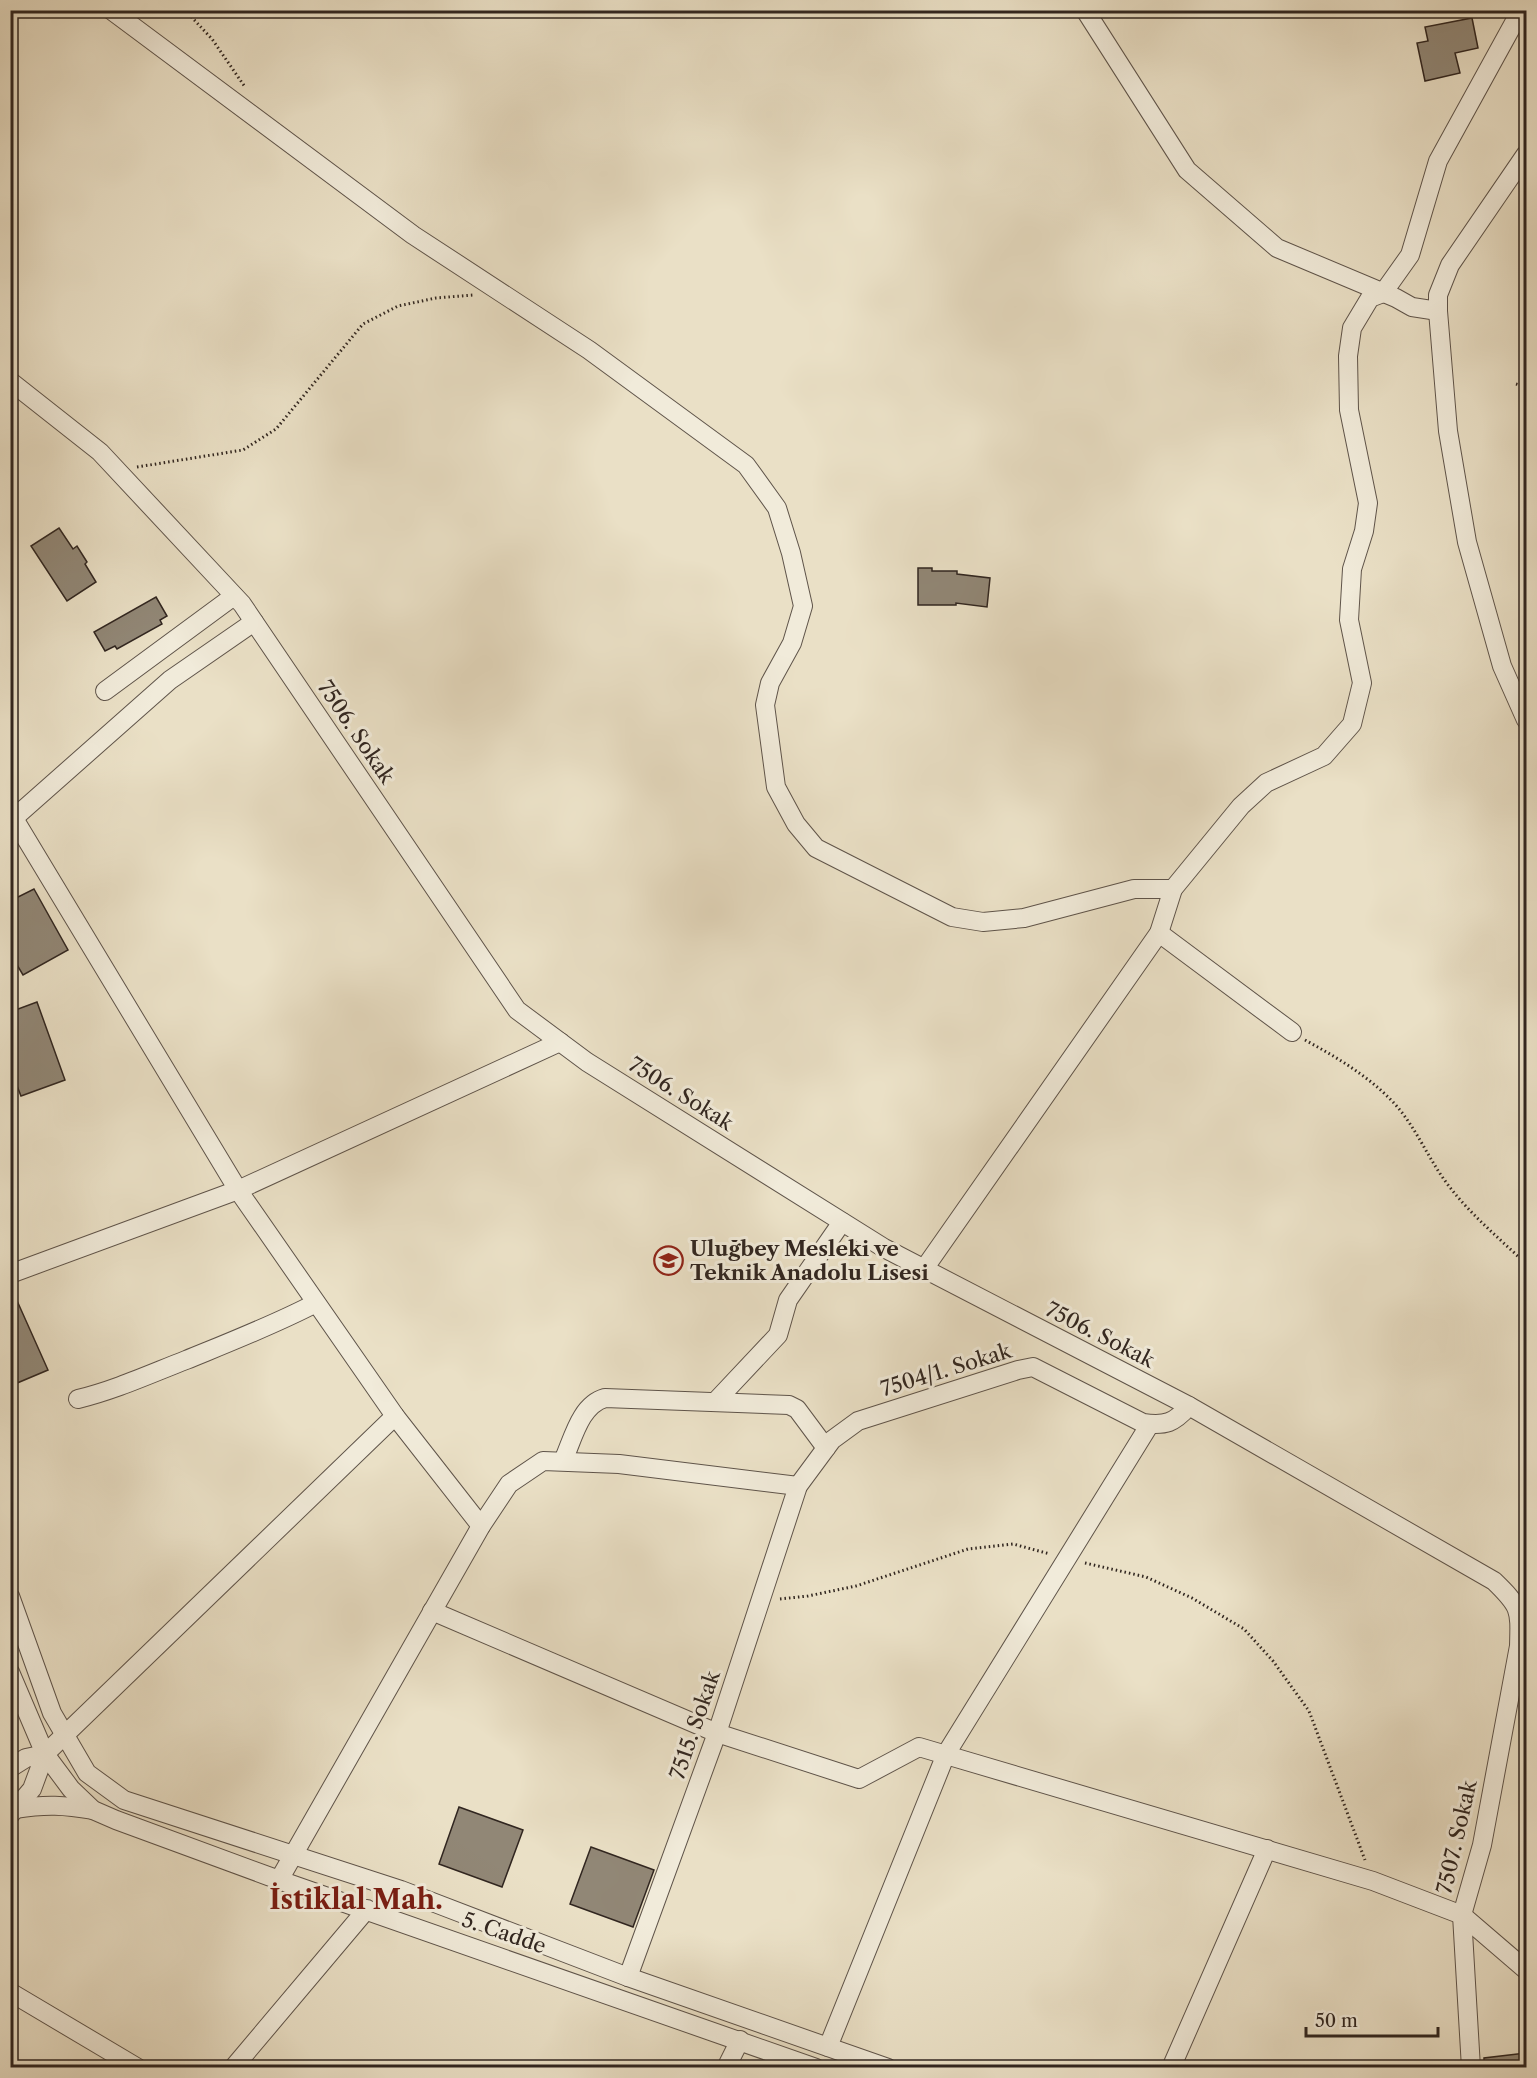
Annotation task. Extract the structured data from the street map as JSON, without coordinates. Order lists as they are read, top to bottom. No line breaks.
{"streets":{"street":["7506. Sokak","7504/1. Sokak","7515. Sokak","7507. Sokak","5. Cadde"]},"crossings":[["7506. Sokak","7507. Sokak"],["7504/1. Sokak","7515. Sokak"]],"districts":["İstiklal Mah."],"places":{"school or university":["Uluğbey Mesleki ve Teknik Anadolu Lisesi"]},"scale_bar":"50 m"}
